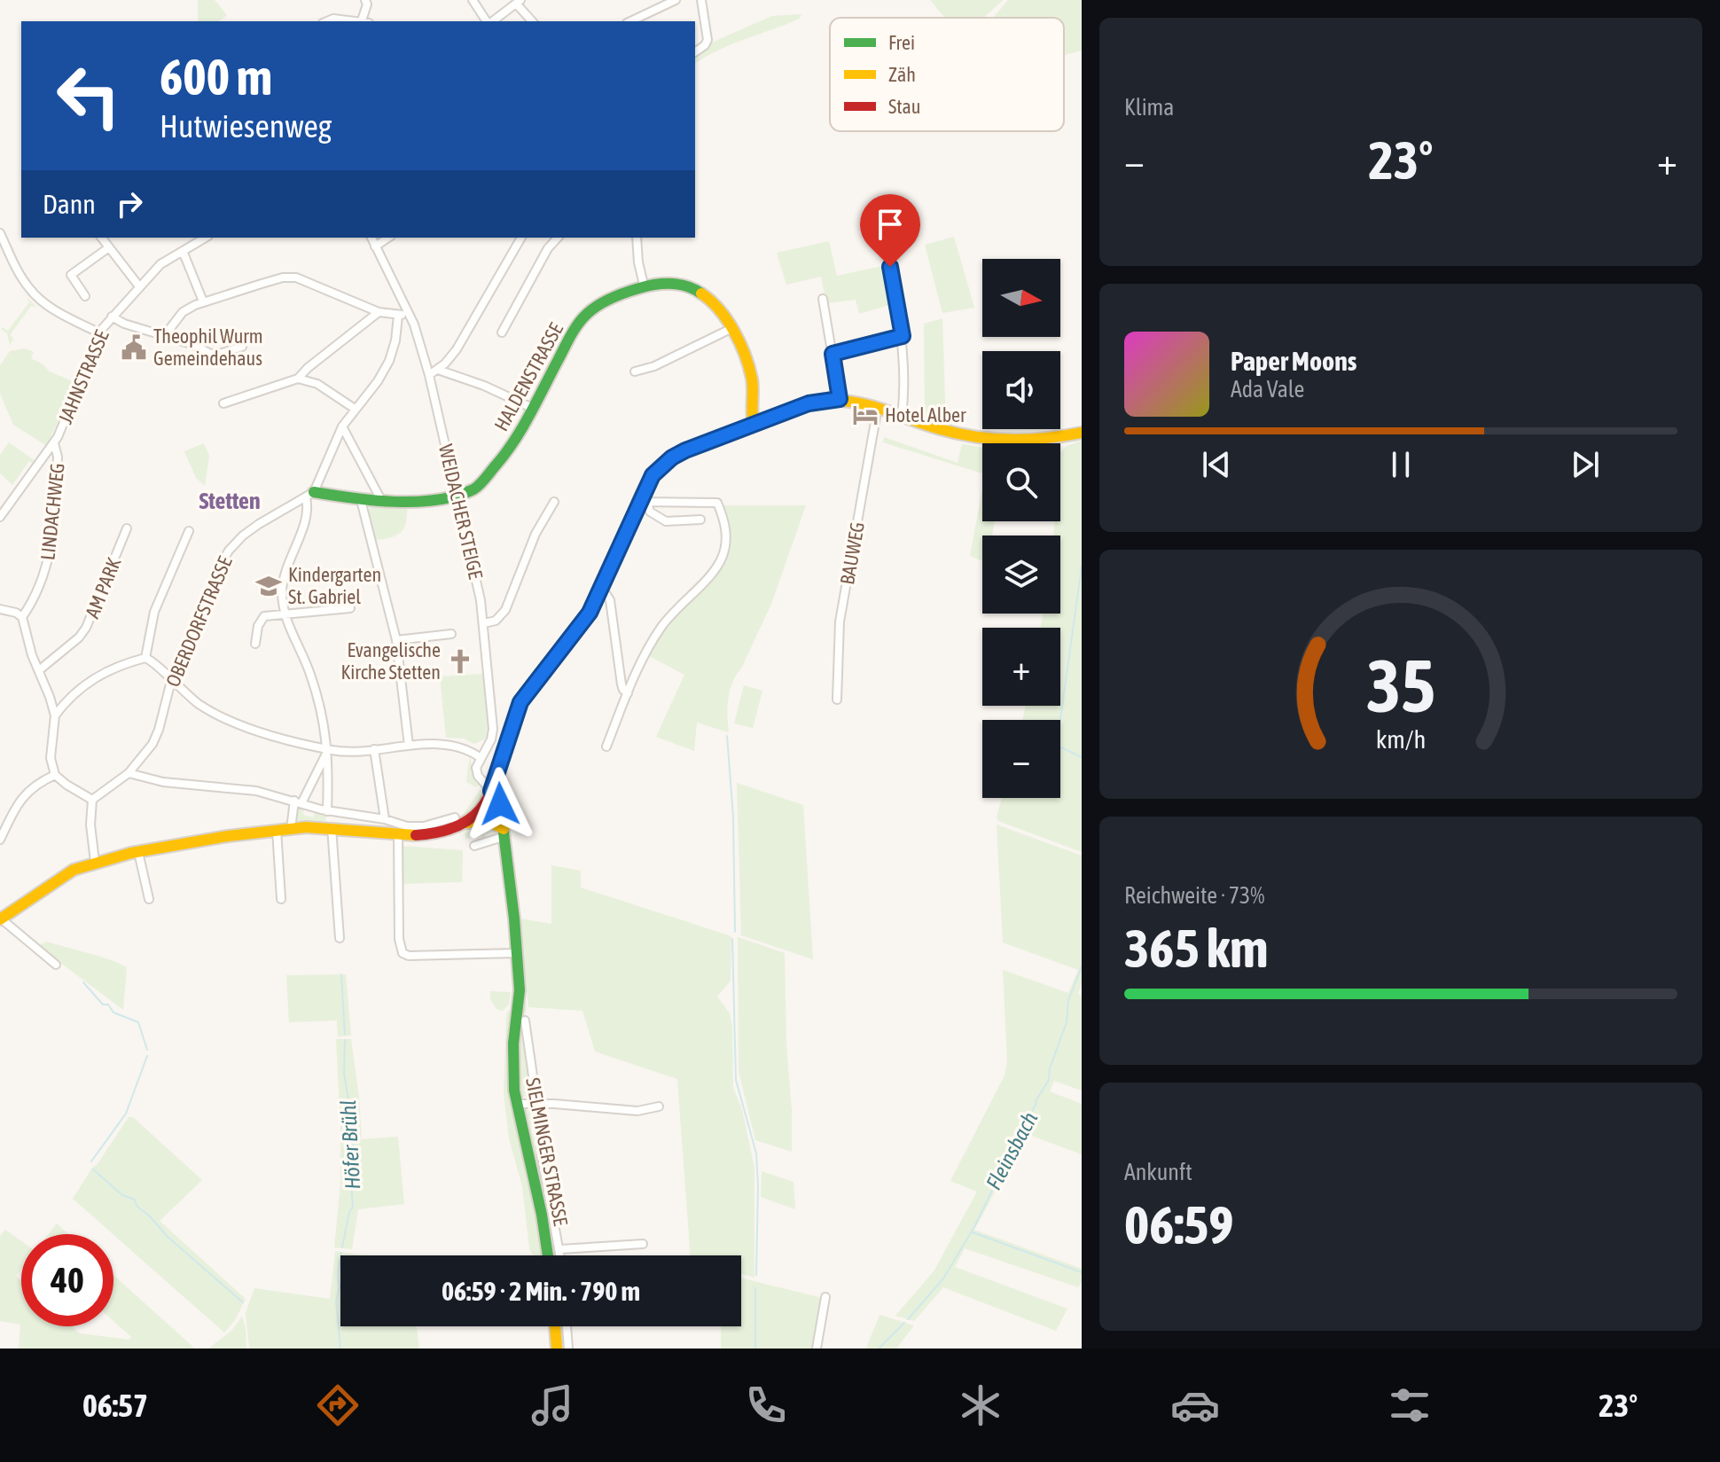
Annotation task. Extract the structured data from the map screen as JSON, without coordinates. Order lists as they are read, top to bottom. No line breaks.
{"streets":{"street":["JAHNSTRASSE","HALDENSTRASSE","LINDACHWEG","WEIDACHER STEIGE","BAUWEG","AM PARK","OBERDORFSTRASSE","SIELMINGER STRASSE"]},"crossings":[["JAHNSTRASSE","LINDACHWEG"],["HALDENSTRASSE","WEIDACHER STEIGE"]],"districts":["Stetten"],"water":["Höfer Brühl","Fleinsbach"],"places":{"public building":["Theophil Wurm Gemeindehaus"],"hotel":["Hotel Alber"],"school or university":["Kindergarten St. Gabriel"],"church":["Evangelische Kirche Stetten"]},"legend":["Frei","Zäh","Stau"],"north":"right","page":{"tile":["Klima",["Reichweite · 73%","365 km"],["Ankunft","06:59"]],"turn":["600 m","Hutwiesenweg"],"heat":["−","23°","+"],"then":"Dann","map_buttons":["+","−"],"song":["Paper Moons","Ada Vale"],"limit":"40","trip":"06:59 · 2 Min. · 790 m","tabs":["06:57","23°"],"gauge":["35","km/h"]}}
